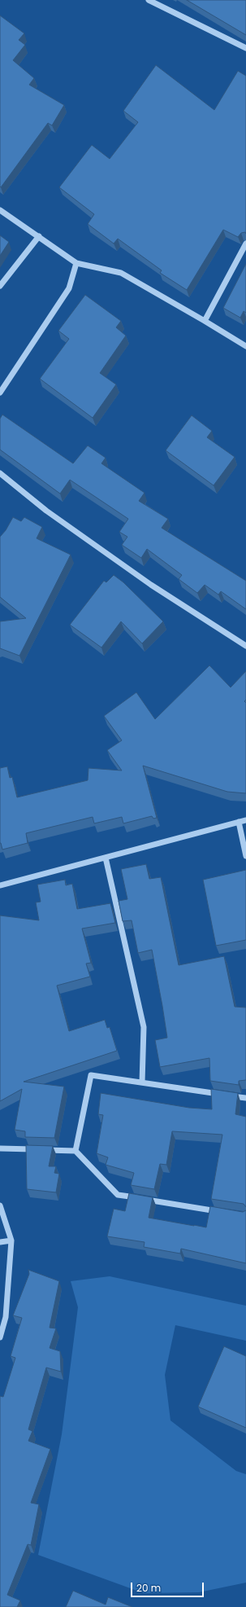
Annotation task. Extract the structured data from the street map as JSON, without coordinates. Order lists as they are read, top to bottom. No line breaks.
{"scale_bar":"20 m"}
